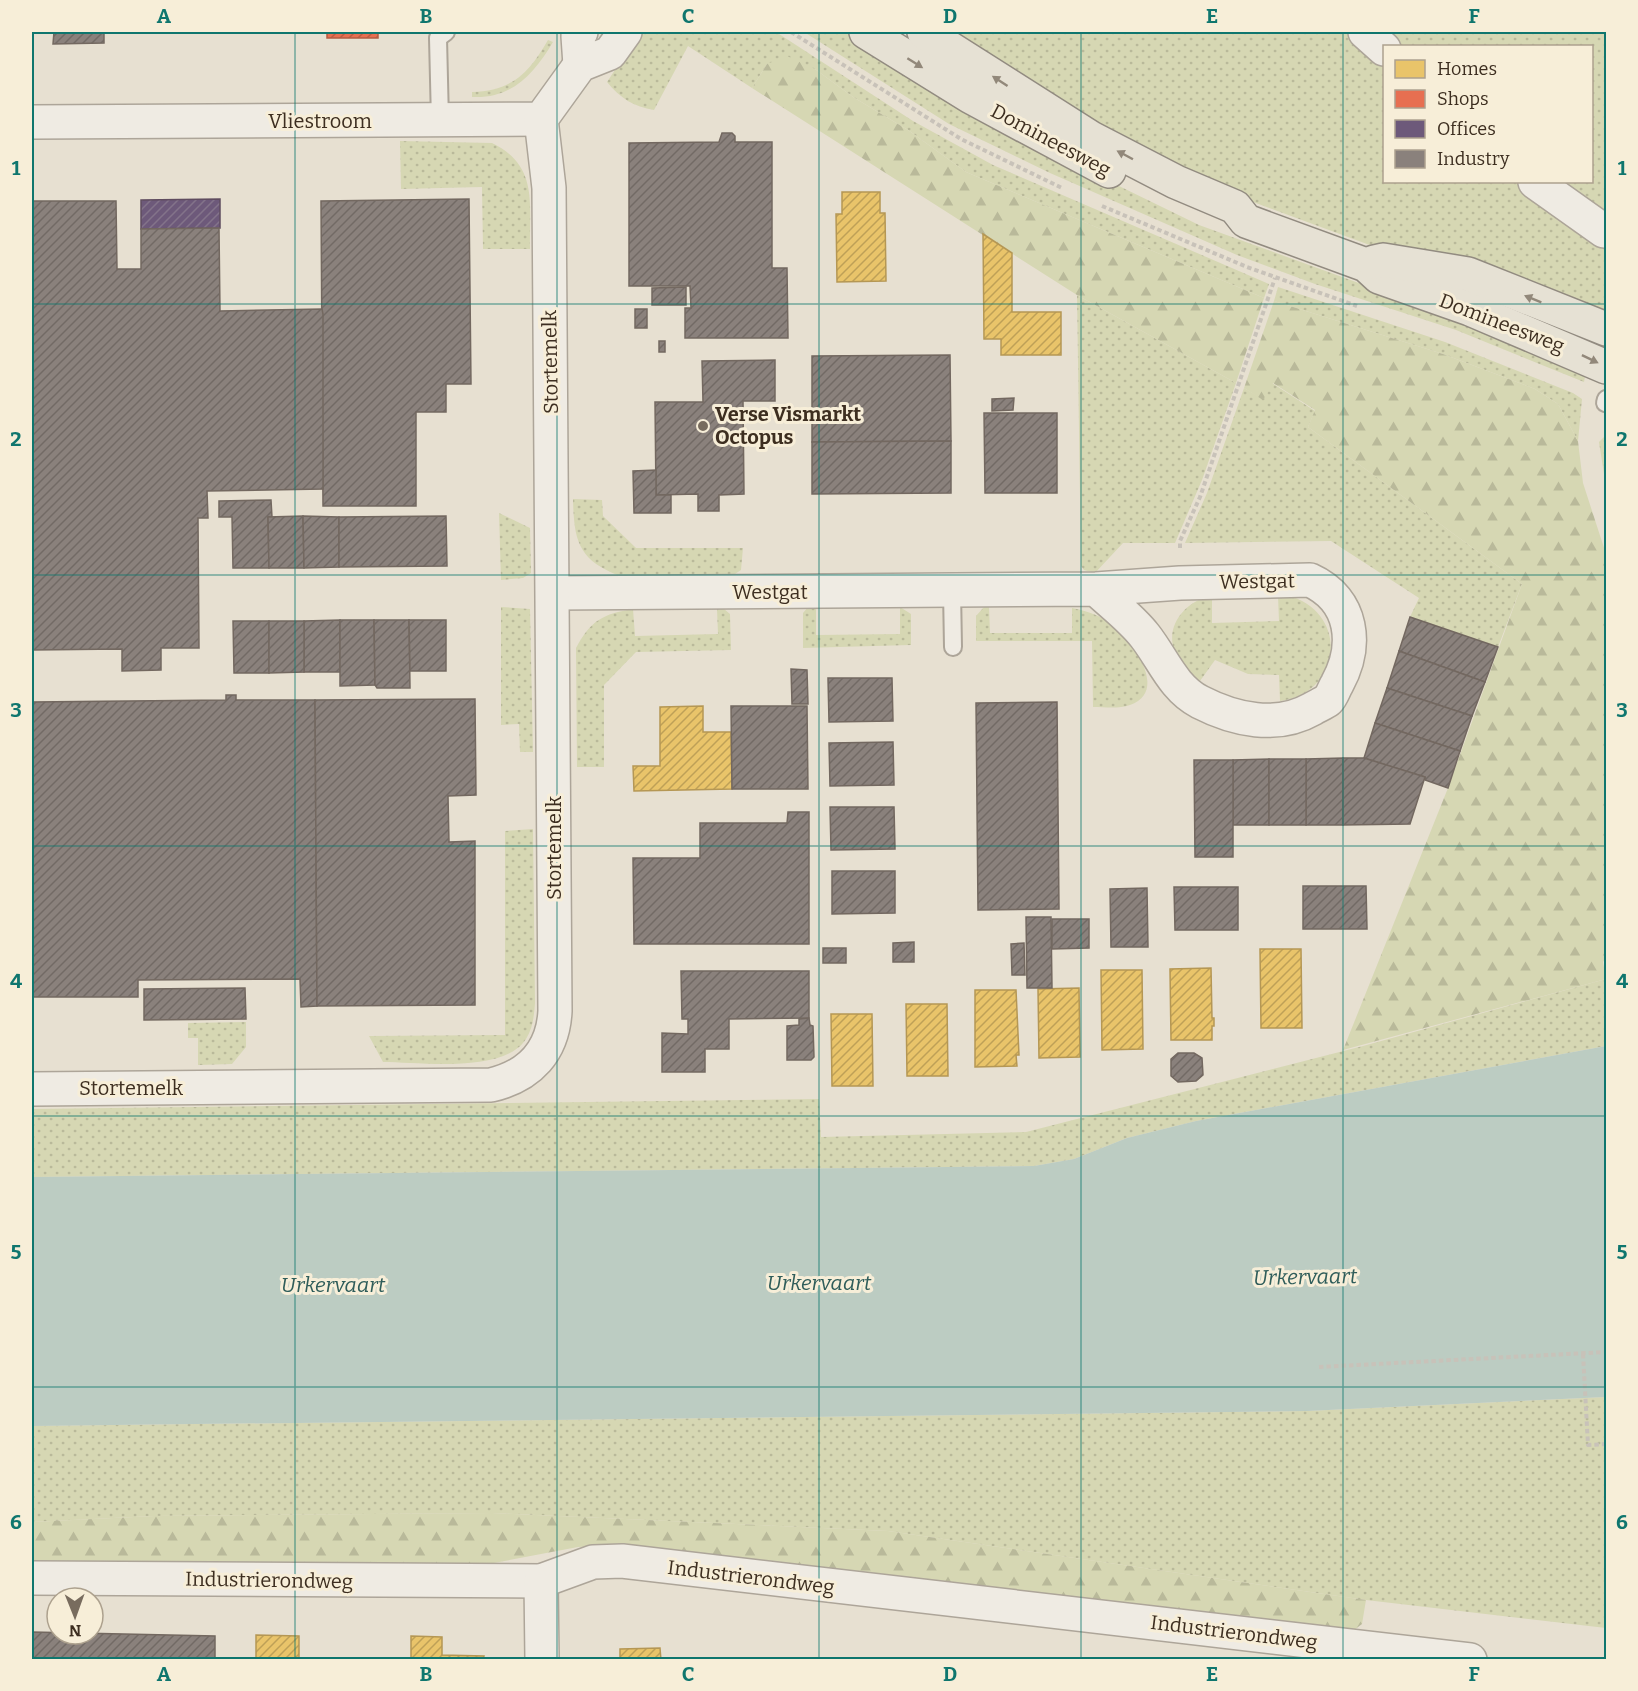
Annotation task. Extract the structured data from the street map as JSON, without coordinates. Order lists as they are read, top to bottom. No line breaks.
{"streets":{"main road":["Domineesweg"],"street":["Vliestroom","Stortemelk","Westgat","Industrierondweg"]},"crossings":[["Vliestroom","Stortemelk"],["Stortemelk","Westgat"]],"water":["Urkervaart"],"places":["Verse Vismarkt Octopus"],"legend":["Homes","Shops","Offices","Industry"],"north":"bottom","grid":{"columns":["A","B","C","D","E","F"],"rows":["1","2","3","4","5","6"]}}
